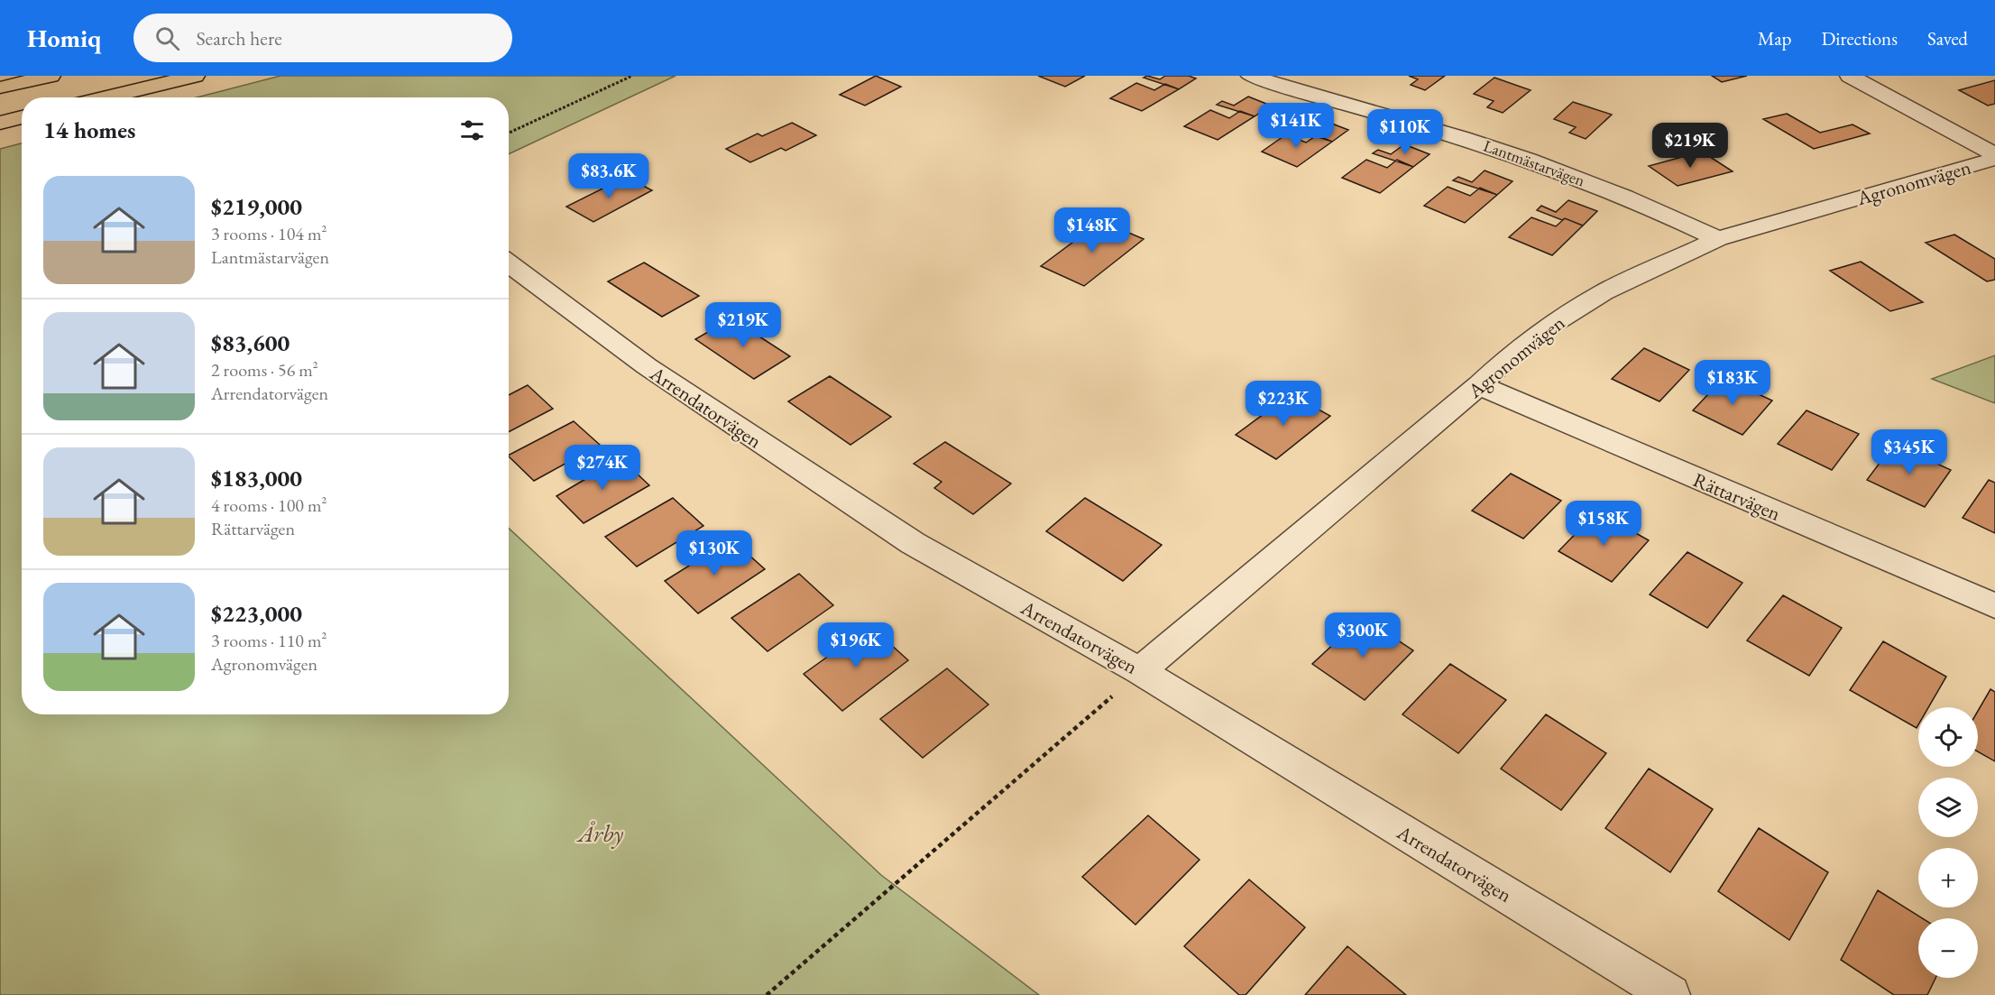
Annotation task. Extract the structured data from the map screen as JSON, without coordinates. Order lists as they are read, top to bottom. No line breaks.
{"streets":{"street":["Lantmästarvägen","Agronomvägen","Arrendatorvägen","Rättarvägen"]},"crossings":[["Lantmästarvägen","Agronomvägen"],["Agronomvägen","Arrendatorvägen"],["Agronomvägen","Rättarvägen"]],"parks":["Årby"],"page":{"header":"Homiq","search":"Search here","nav":["Map","Directions","Saved"],"heading":"14 homes","price":["$141K","$110K","$219K","$83.6K","$148K","$219K","$183K","$223K","$345K","$274K","$158K","$130K","$300K","$196K"],"list":[{"name":"$219,000","note":"3 rooms · 104 m² · Lantmästarvägen"},{"name":"$83,600","note":"2 rooms · 56 m² · Arrendatorvägen"},{"name":"$183,000","note":"4 rooms · 100 m² · Rättarvägen"},{"name":"$223,000","note":"3 rooms · 110 m² · Agronomvägen"}],"map_buttons":["+","−"]}}
